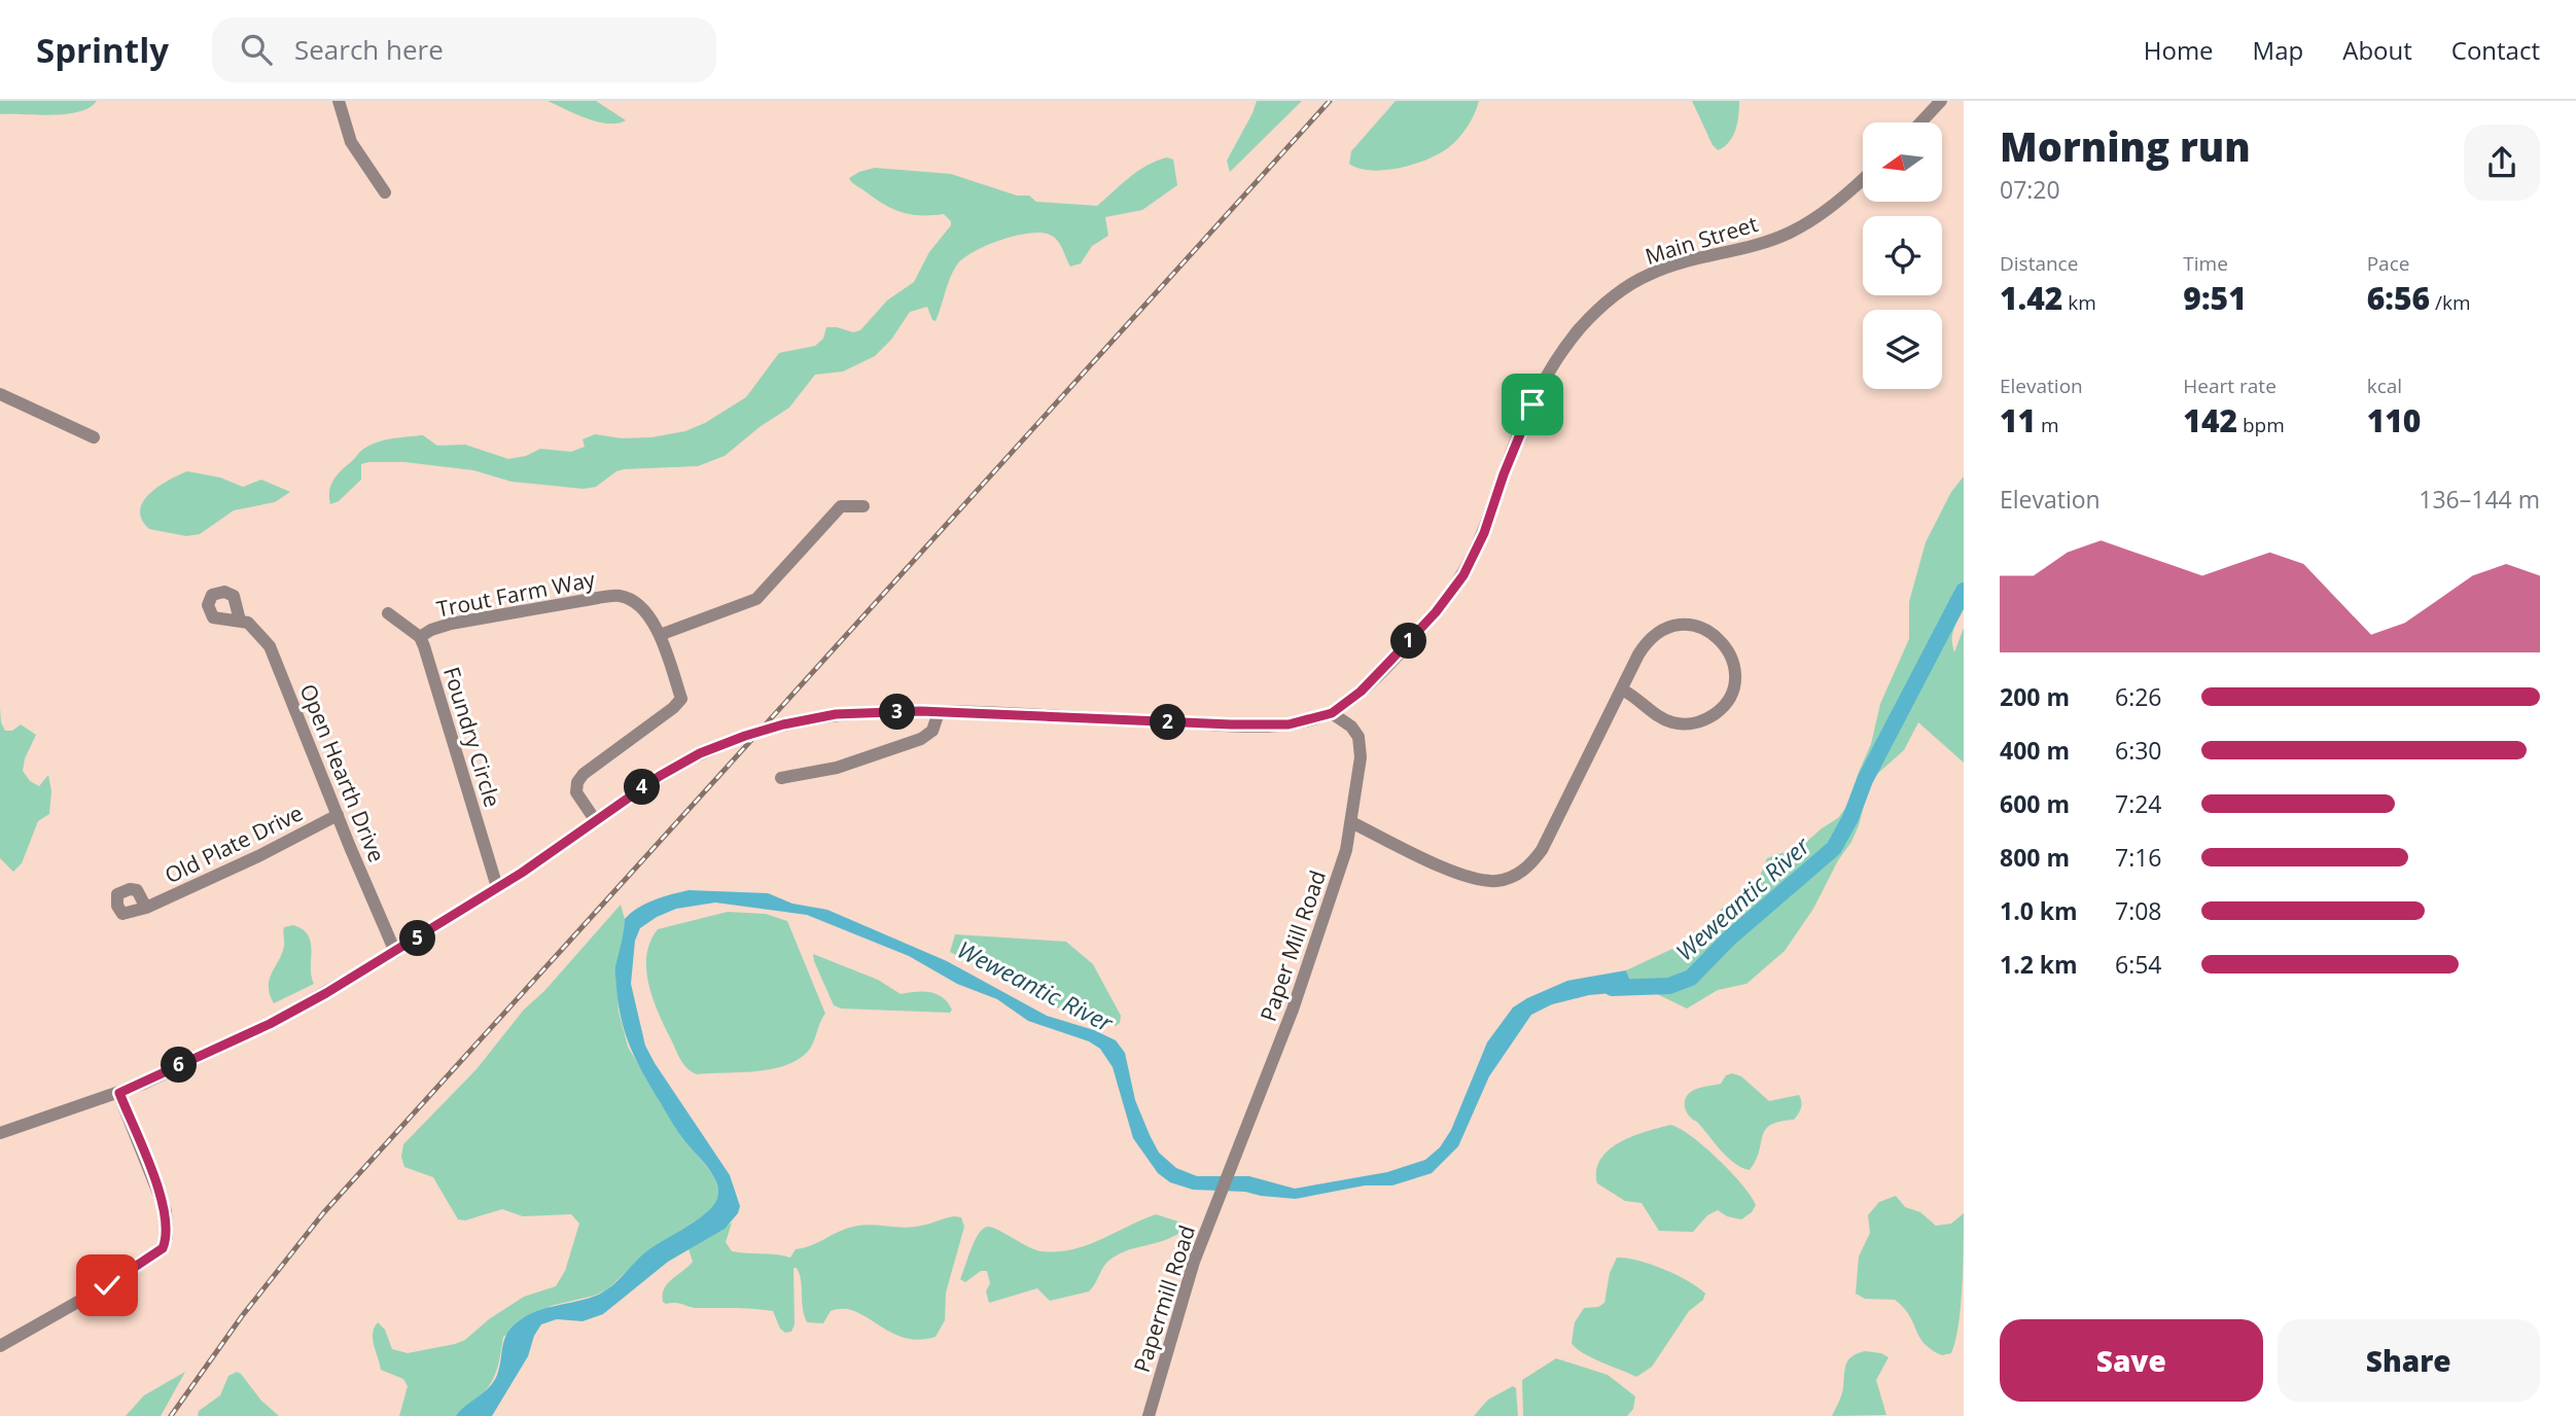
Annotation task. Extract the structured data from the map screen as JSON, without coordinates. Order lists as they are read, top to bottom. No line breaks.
{"streets":{"street":["Main Street","Trout Farm Way","Foundry Circle","Open Hearth Drive","Old Plate Drive","Paper Mill Road","Papermill Road"]},"crossings":[["Main Street","Trout Farm Way"],["Main Street","Foundry Circle"],["Main Street","Open Hearth Drive"],["Main Street","Paper Mill Road"],["Trout Farm Way","Foundry Circle"],["Open Hearth Drive","Old Plate Drive"],["Paper Mill Road","Papermill Road"]],"water":["Weweantic River"],"north":"left","page":{"header":"Sprintly","search":"Search here","nav":["Home","Map","About","Contact"],"heading":["Morning run","07:20"],"stats":[["Distance","1.42 km"],["Time","9:51"],["Pace","6:56 /km"],["Elevation","11 m"],["Heart rate","142 bpm"],["kcal","110"]],"chart":["Elevation","136–144 m"],"pins":["1","3","2","4","5","6"],"list":[{"name":"200 m","note":"6:26"},{"name":"400 m","note":"6:30"},{"name":"600 m","note":"7:24"},{"name":"800 m","note":"7:16"},{"name":"1.0 km","note":"7:08"},{"name":"1.2 km","note":"6:54"}],"buttons":["Save","Share"]}}
